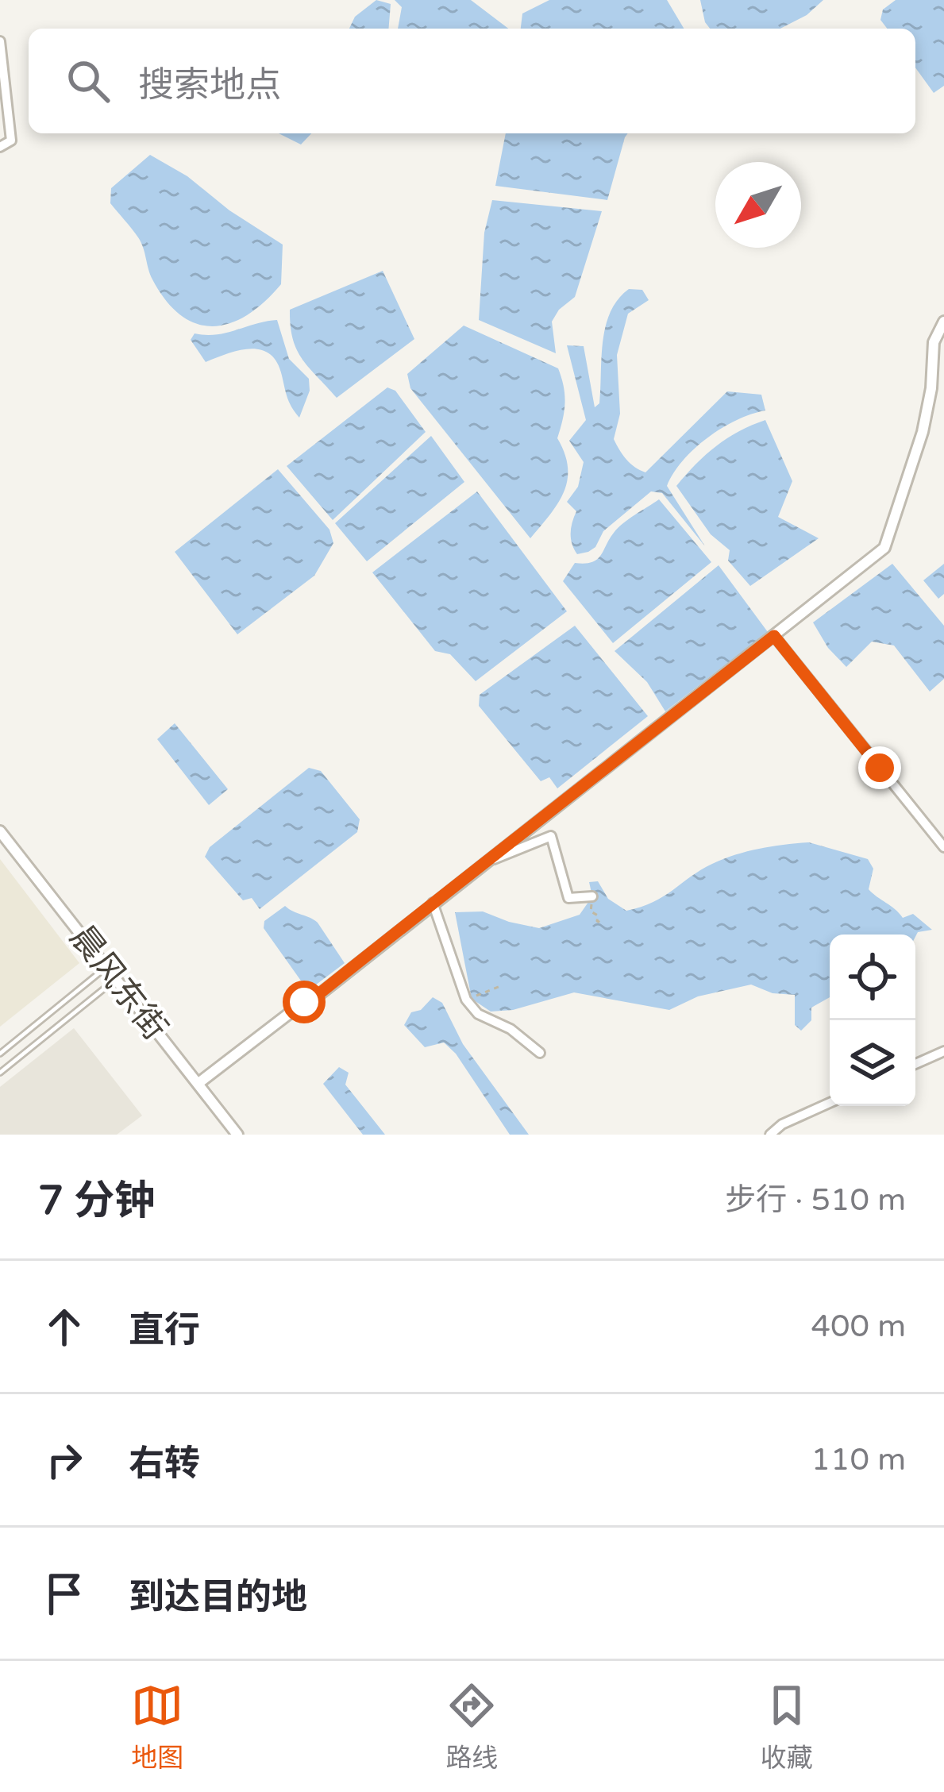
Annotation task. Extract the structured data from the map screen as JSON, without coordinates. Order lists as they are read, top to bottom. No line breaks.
{"streets":{"street":["晨风东街"]},"north":"bottom left","page":{"search":"搜索地点","heading":["7 分钟","步行 · 510 m"],"list":[["直行","400 m"],["右转","110 m"],"到达目的地"],"nav":["地图","路线","收藏"]}}
